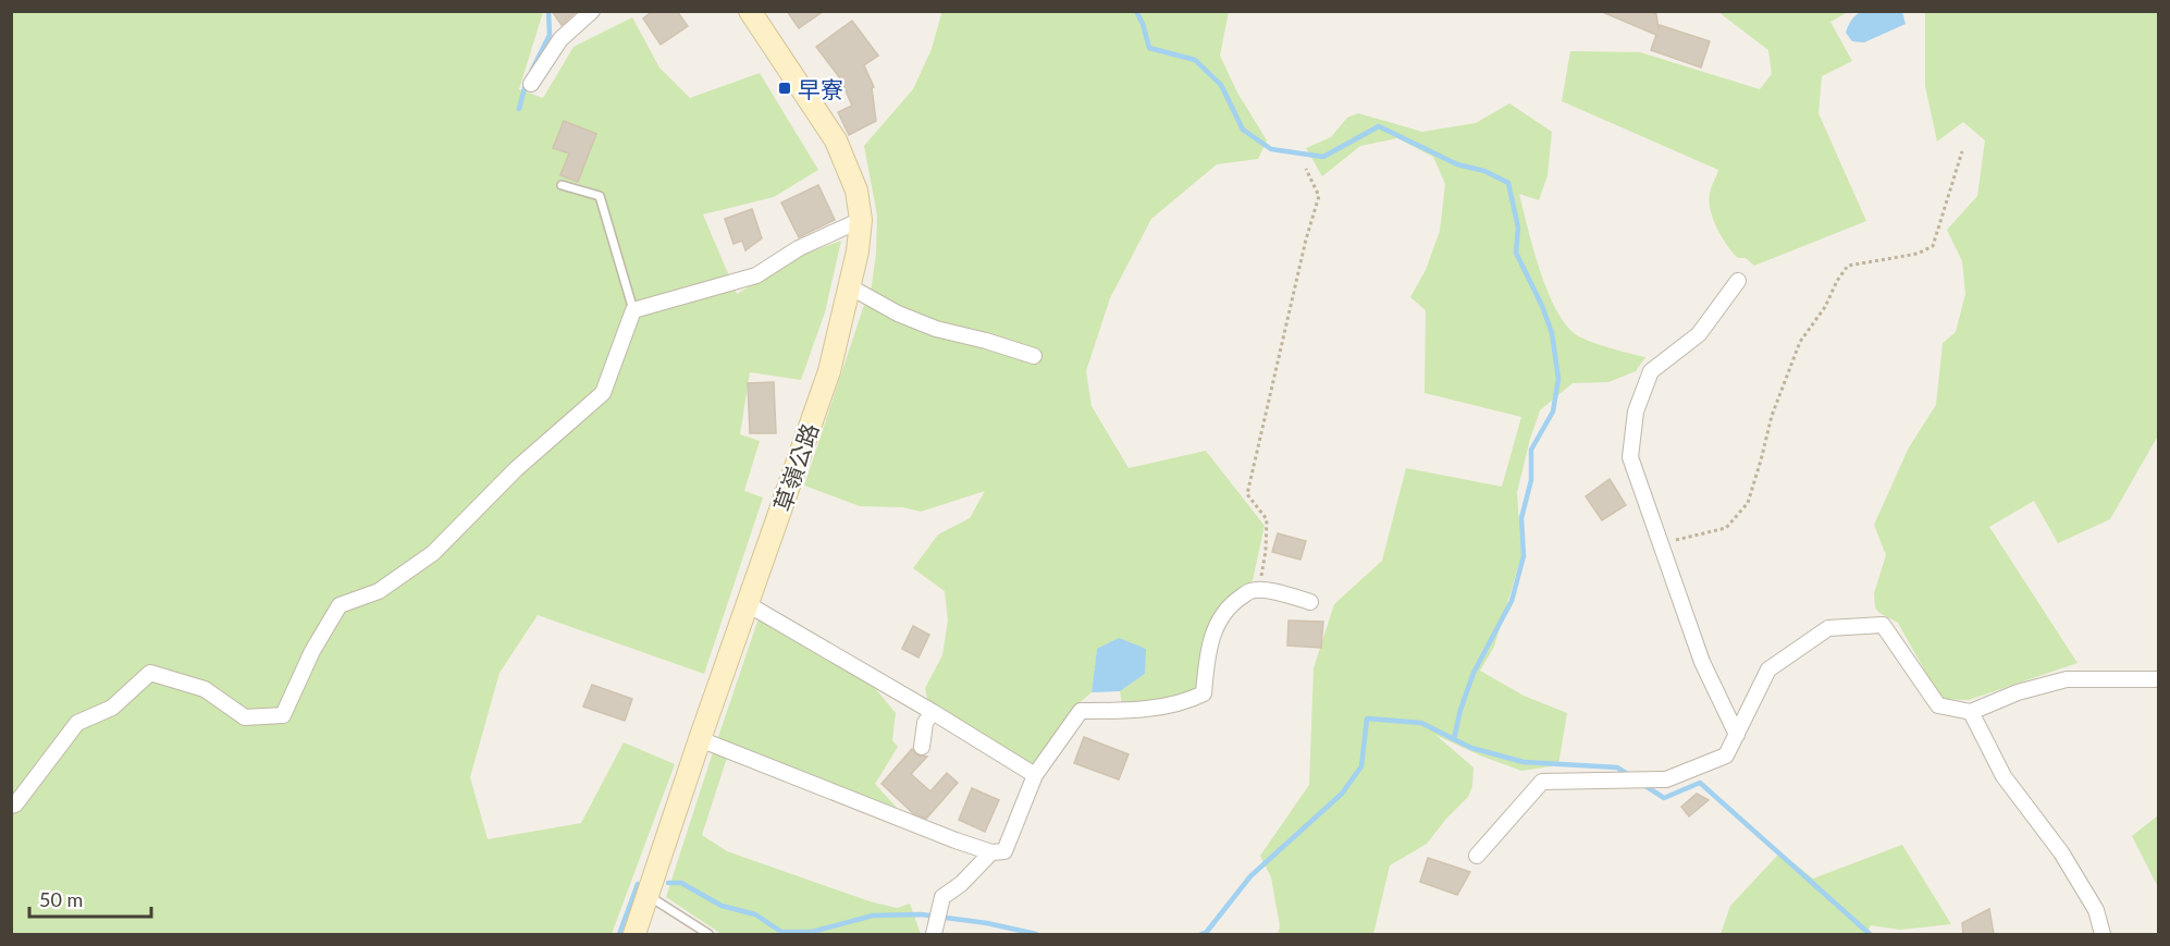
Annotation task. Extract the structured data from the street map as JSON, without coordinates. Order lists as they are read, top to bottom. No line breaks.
{"streets":{"main road":["草嶺公路"]},"places":{"transit":["早寮"]},"scale_bar":"50 m"}
